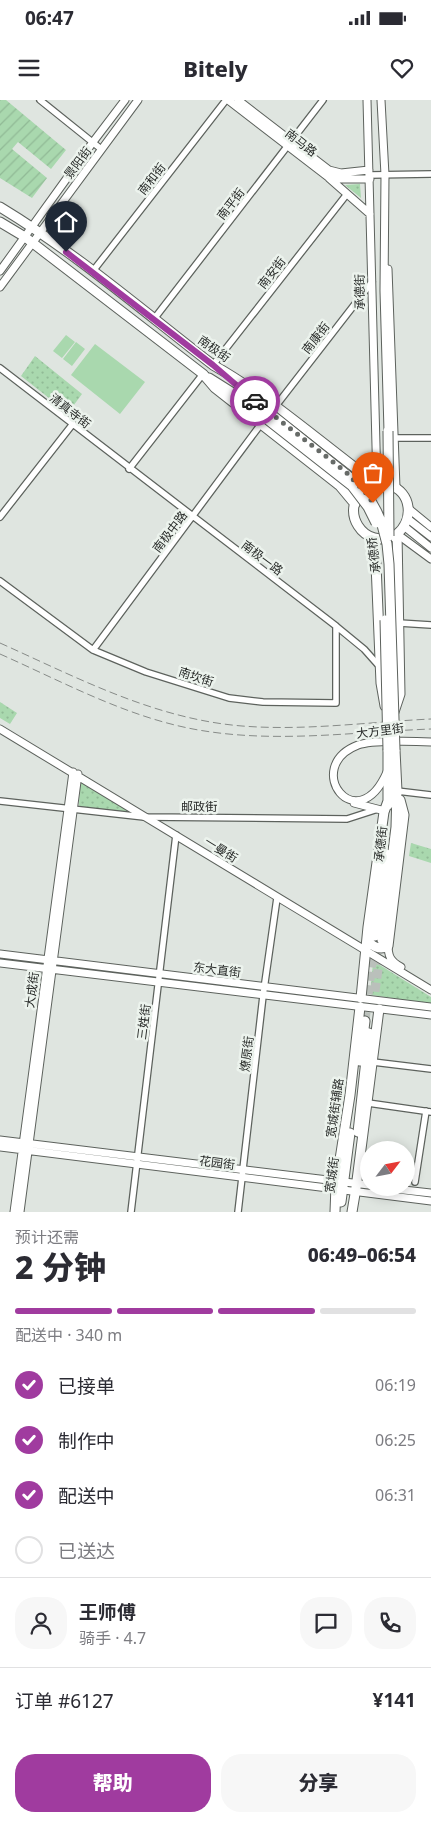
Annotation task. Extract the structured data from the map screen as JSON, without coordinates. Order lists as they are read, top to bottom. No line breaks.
{"streets":{"highway":["承德街","南极街","承德桥","宽城街辅路","宽城街"],"main road":["南马路","景阳街","大方里街","一曼街","东大直街","大成街","花园街"],"street":["南和街","南平街","南安街","南康街","清真寺街","南极中路","南极一路","南坎街","邮政街","三姓街","燎原街"]},"crossings":[["南马路","南和街"],["南马路","南平街"],["南马路","承德街"],["景阳街","南极街"],["南和街","南极街"],["南平街","南极街"],["南安街","南极街"],["承德街","南康街"],["承德街","南极街"],["承德街","承德桥"],["承德街","大方里街"],["承德街","宽城街辅路"],["南康街","南极街"],["南极街","南极中路"],["清真寺街","南极一路"],["南极中路","南极一路"],["南极中路","南坎街"],["南极一路","南坎街"],["大方里街","邮政街"],["邮政街","一曼街"],["邮政街","大成街"],["一曼街","大成街"],["一曼街","三姓街"],["一曼街","燎原街"],["一曼街","宽城街辅路"],["东大直街","大成街"],["东大直街","三姓街"],["东大直街","燎原街"],["东大直街","宽城街辅路"],["大成街","花园街"],["三姓街","花园街"],["燎原街","花园街"],["宽城街辅路","花园街"],["宽城街辅路","宽城街"],["花园街","宽城街"]],"north":"top right","page":{"status":"06:47","header":"Bitely","heading":["2 分钟","预计还需","06:49–06:54"],"panel":["王师傅","骑手 · 4.7","订单 #6127","¥141"],"bar":"配送中 · 340 m","list":[["已接单","06:19"],["制作中","06:25"],["配送中","06:31"],"已送达"],"buttons":["帮助","分享"]}}
